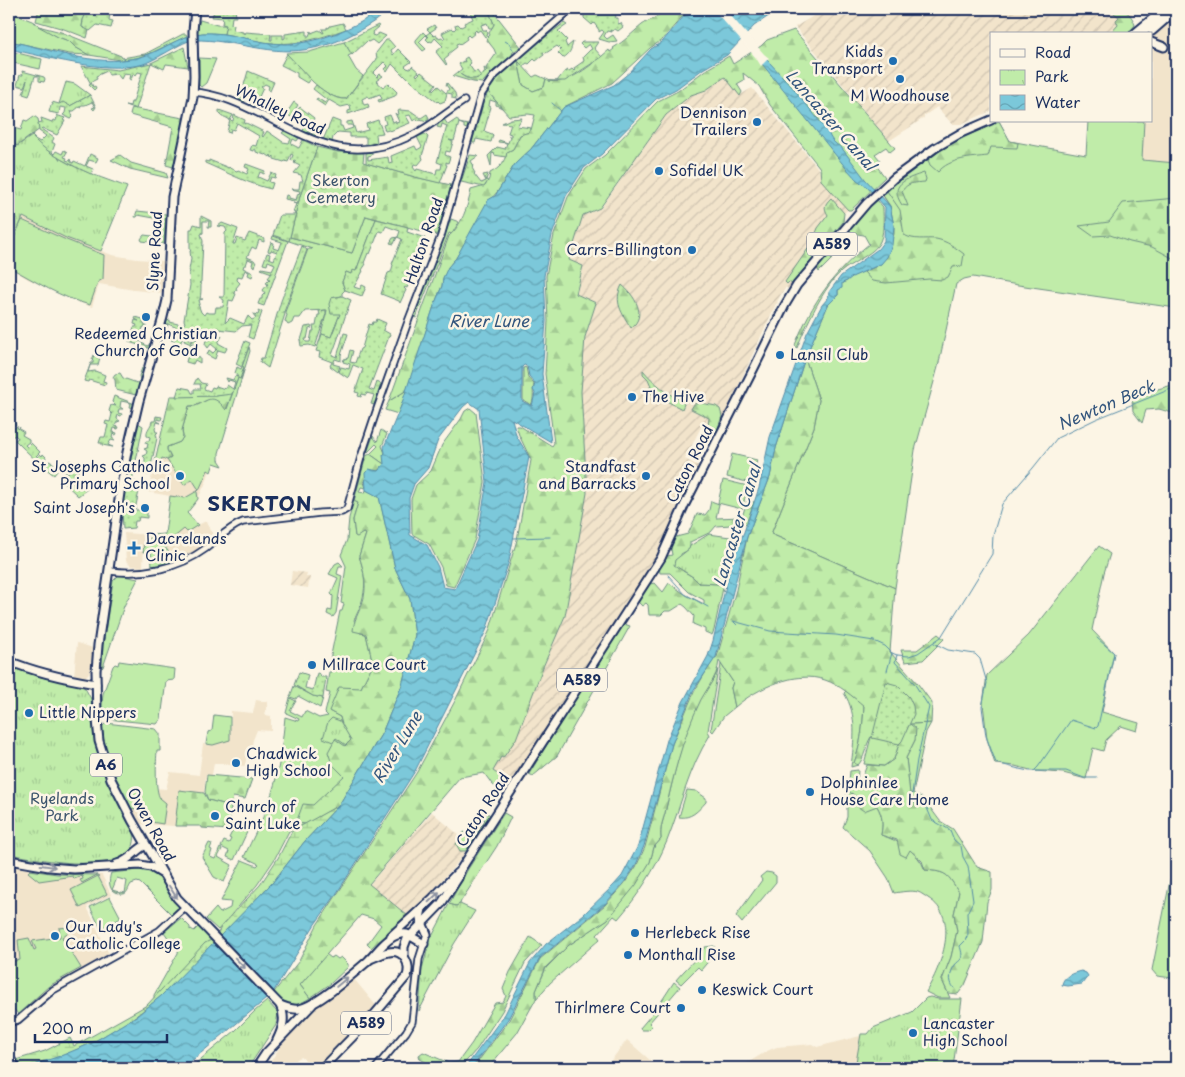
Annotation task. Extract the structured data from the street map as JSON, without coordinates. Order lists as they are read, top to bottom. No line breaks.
{"streets":{"main road":["A589","Slyne Road","Caton Road","A6","Owen Road"],"street":["Whalley Road","Halton Road"]},"crossings":[["Whalley Road","Slyne Road"],["Halton Road","Owen Road"],["A589","Caton Road"],["A589","Owen Road"],["Slyne Road","Owen Road"]],"districts":["SKERTON"],"water":["Lancaster Canal","River Lune","Newton Beck"],"parks":["Skerton Cemetery","Ryelands Park"],"places":{"other":["Kidds Transport","M Woodhouse","Dennison Trailers","Sofidel UK","Carrs-Billington","Redeemed Christian Church of God","Lansil Club","The Hive","St Josephs Catholic Primary School","Standfast and Barracks","Saint Joseph's","Millrace Court","Little Nippers","Chadwick High School","Dolphinlee House Care Home","Church of Saint Luke","Herlebeck Rise","Our Lady's Catholic College","Monthall Rise","Keswick Court","Thirlmere Court","Lancaster High School"],"health":["Dacrelands Clinic"]},"legend":["Road","Park","Water"],"scale_bar":"200 m"}
